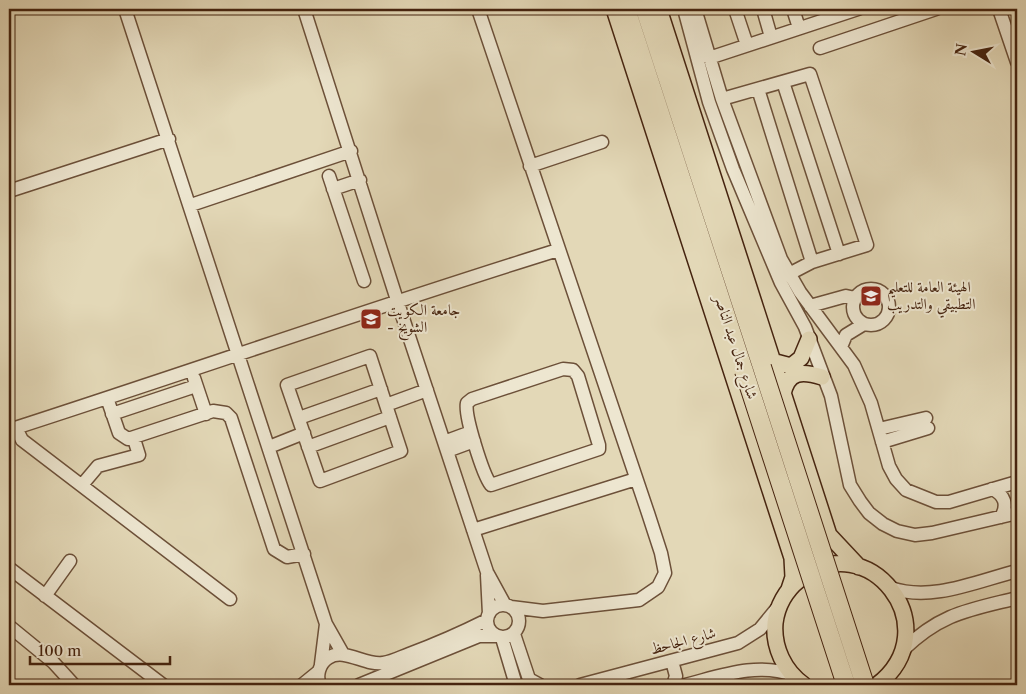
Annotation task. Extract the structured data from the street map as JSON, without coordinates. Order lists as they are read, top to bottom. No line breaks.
{"streets":{"highway":["شارع جمال عبد الناصر"],"street":["شارع الجاحظ"]},"places":{"school or university":["الهيئة العامة للتعليم التطبيقي والتدريب","جامعة الكويت - الشويخ"]},"scale_bar":"100 m","north":"left"}
